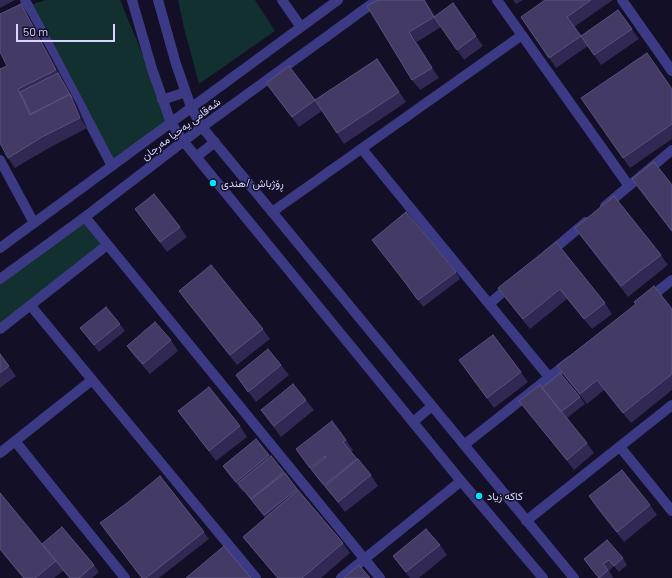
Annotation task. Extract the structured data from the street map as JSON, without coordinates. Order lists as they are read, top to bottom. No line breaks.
{"streets":{"street":["شەقامی یەحیا مەرجان"]},"places":["ڕۆژباش /ھندی","کاکە زیاد"],"scale_bar":"50 m"}
